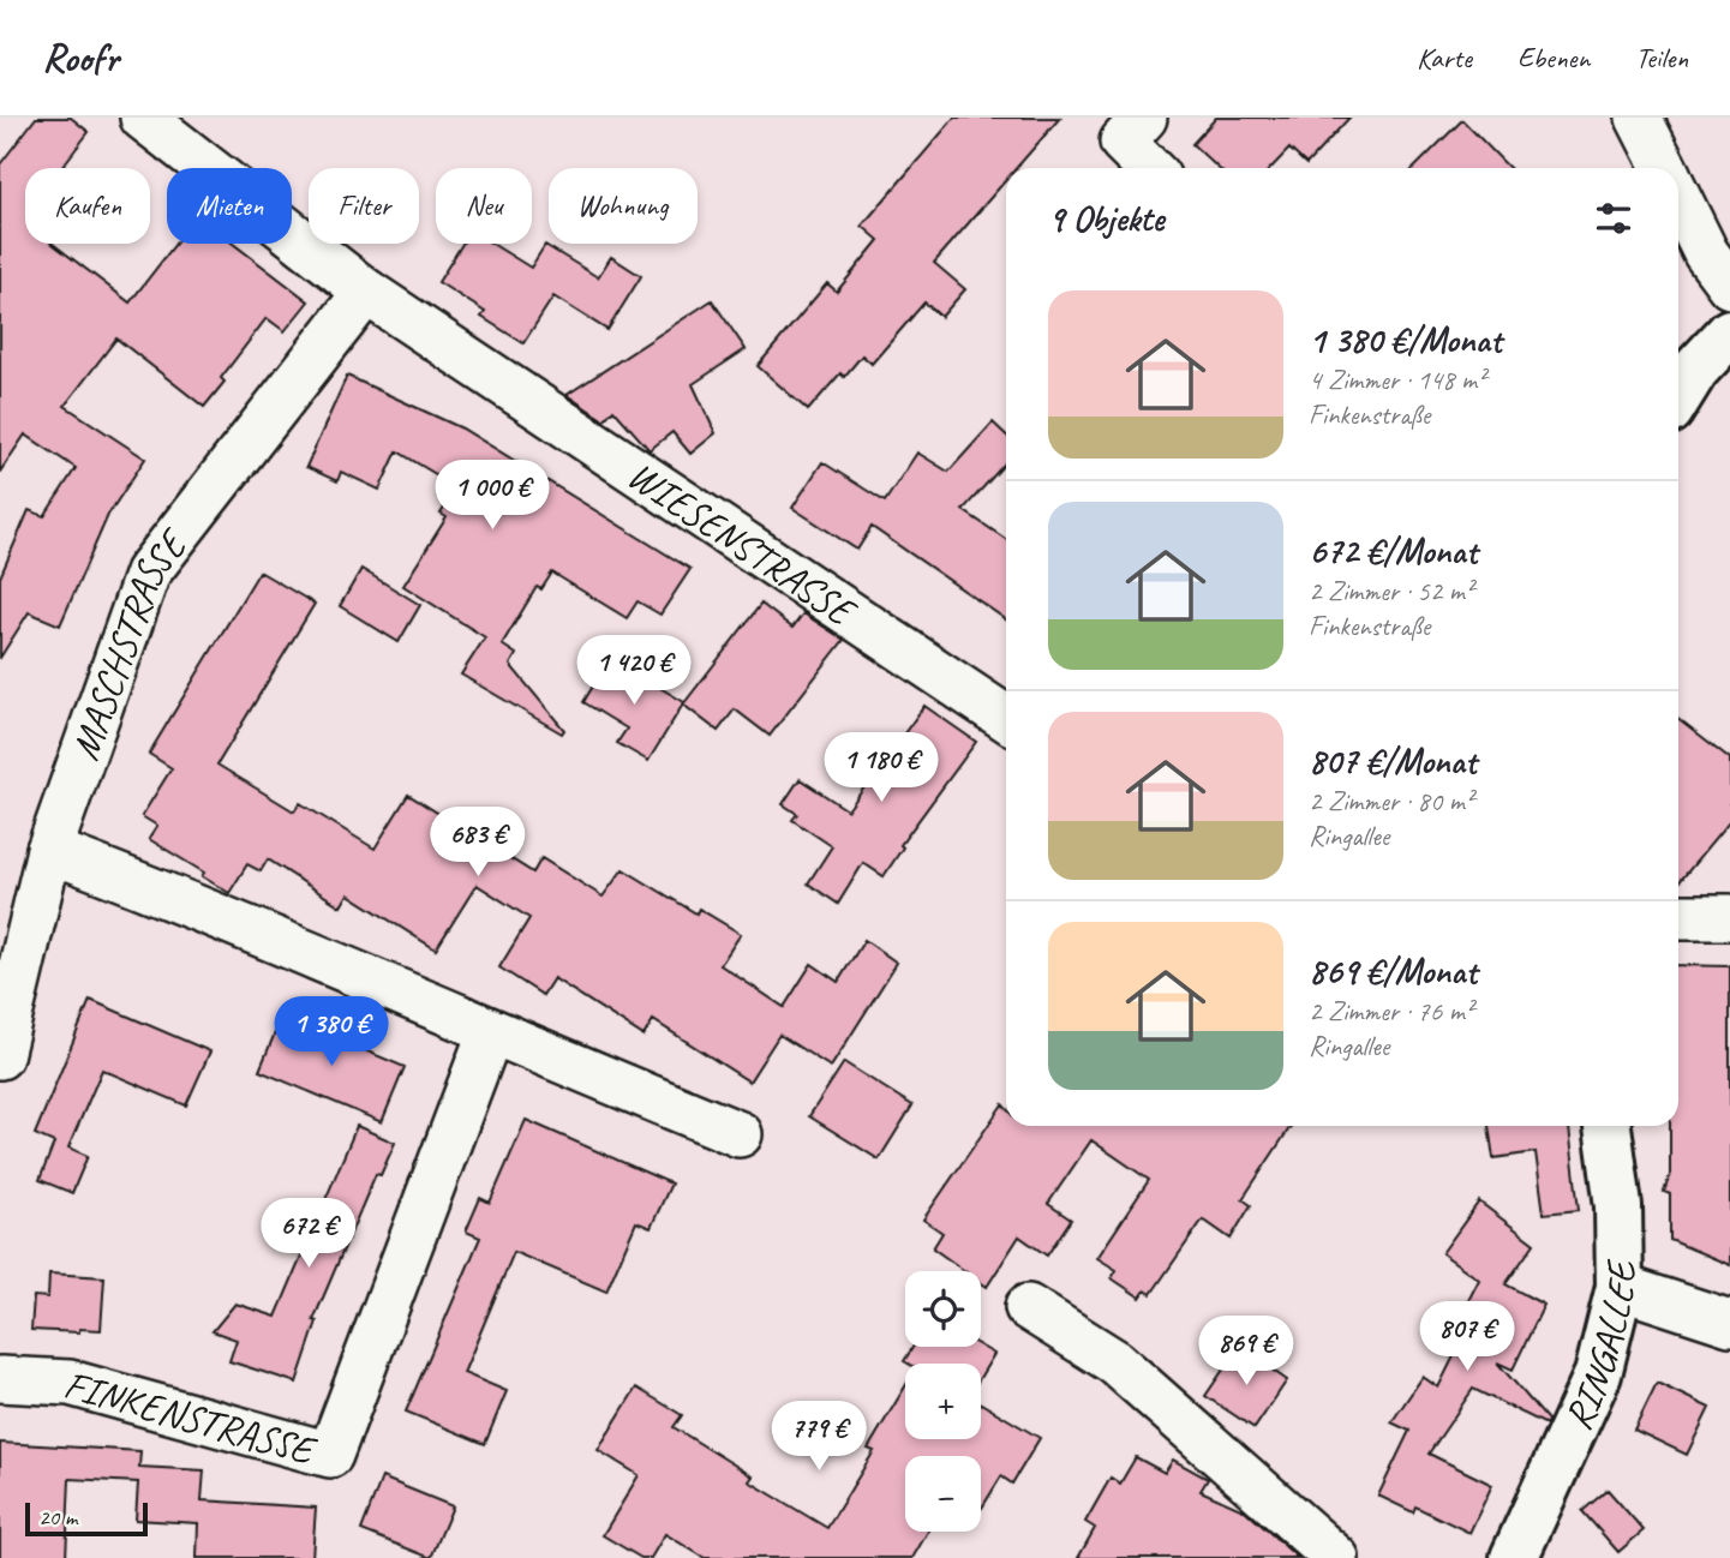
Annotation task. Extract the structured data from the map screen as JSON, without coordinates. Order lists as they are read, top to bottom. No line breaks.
{"streets":{"street":["WIESENSTRASSE","MASCHSTRASSE","RINGALLEE","FINKENSTRASSE"]},"crossings":[["WIESENSTRASSE","MASCHSTRASSE"]],"scale_bar":"20 m","page":{"header":"Roofr","nav":["Karte","Ebenen","Teilen"],"chip":["Kaufen","Mieten","Filter","Neu","Wohnung"],"heading":"9 Objekte","list":[{"name":"1 380 €/Monat","note":"4 Zimmer · 148 m² · Finkenstraße"},{"name":"672 €/Monat","note":"2 Zimmer · 52 m² · Finkenstraße"},{"name":"807 €/Monat","note":"2 Zimmer · 80 m² · Ringallee"},{"name":"869 €/Monat","note":"2 Zimmer · 76 m² · Ringallee"}],"price":["1 000 €","1 420 €","1 180 €","683 €","1 380 €","672 €","807 €","869 €","779 €"],"map_buttons":["+","−"],"scale":"20 m"}}
